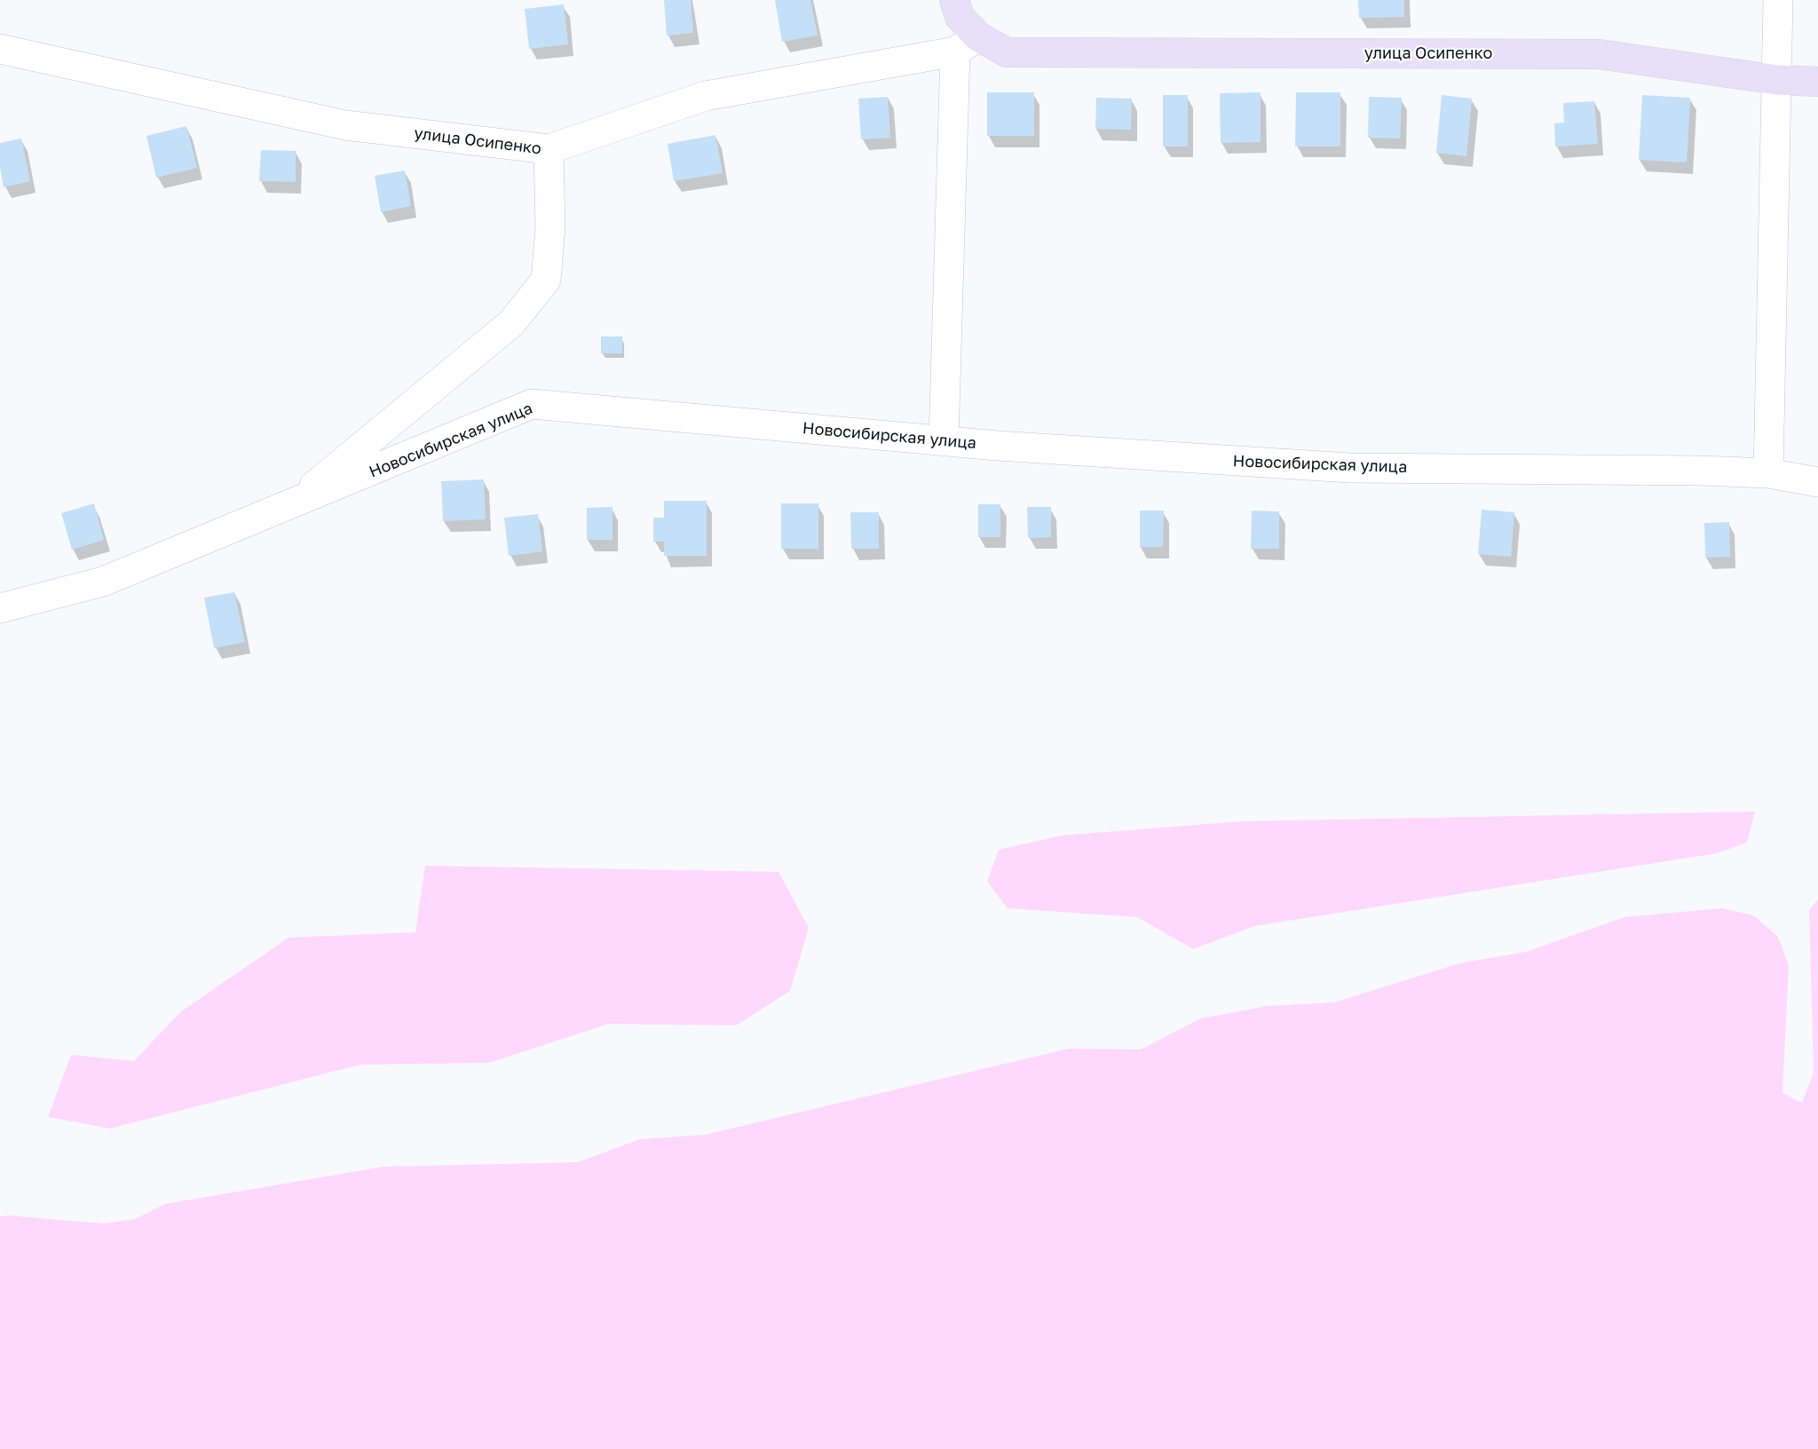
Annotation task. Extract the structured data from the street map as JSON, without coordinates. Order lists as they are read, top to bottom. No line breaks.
{"streets":{"main road":["улица Осипенко"],"street":["Новосибирская улица"]}}
